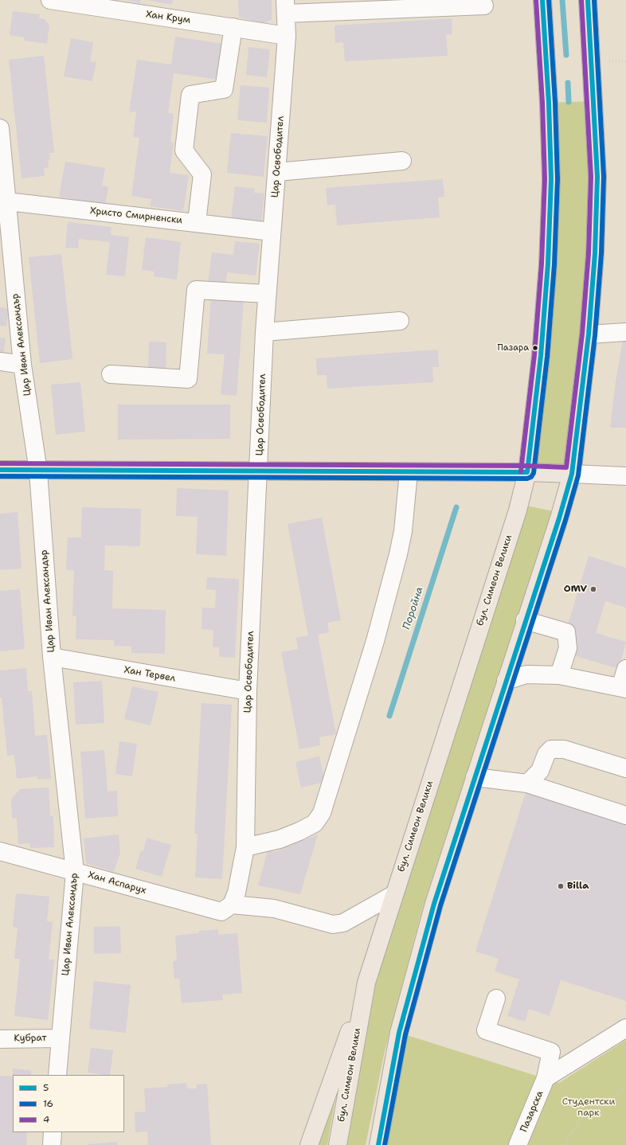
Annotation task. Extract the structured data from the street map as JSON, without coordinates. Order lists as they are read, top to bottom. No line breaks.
{"streets":{"main road":["бул. Симеон Велики"],"street":["Хан Крум","Цар Освободител","Христо Смирненски","Цар Иван Александър","Хан Тервел","Хан Аспарух","Кубрат","Пазарска"]},"crossings":[["Хан Крум","Цар Освободител"],["Цар Освободител","Христо Смирненски"],["Цар Освободител","Хан Тервел"],["Цар Освободител","Хан Аспарух"],["Христо Смирненски","Цар Иван Александър"],["Цар Иван Александър","Хан Тервел"],["Цар Иван Александър","Хан Аспарух"],["Цар Иван Александър","Кубрат"]],"water":["Поройна"],"parks":["Студентски парк"],"places":["Пазара","OMV","Billa"],"lines":["transit line 5","transit line 16","transit line 4"],"legend":["5","16","4"]}
